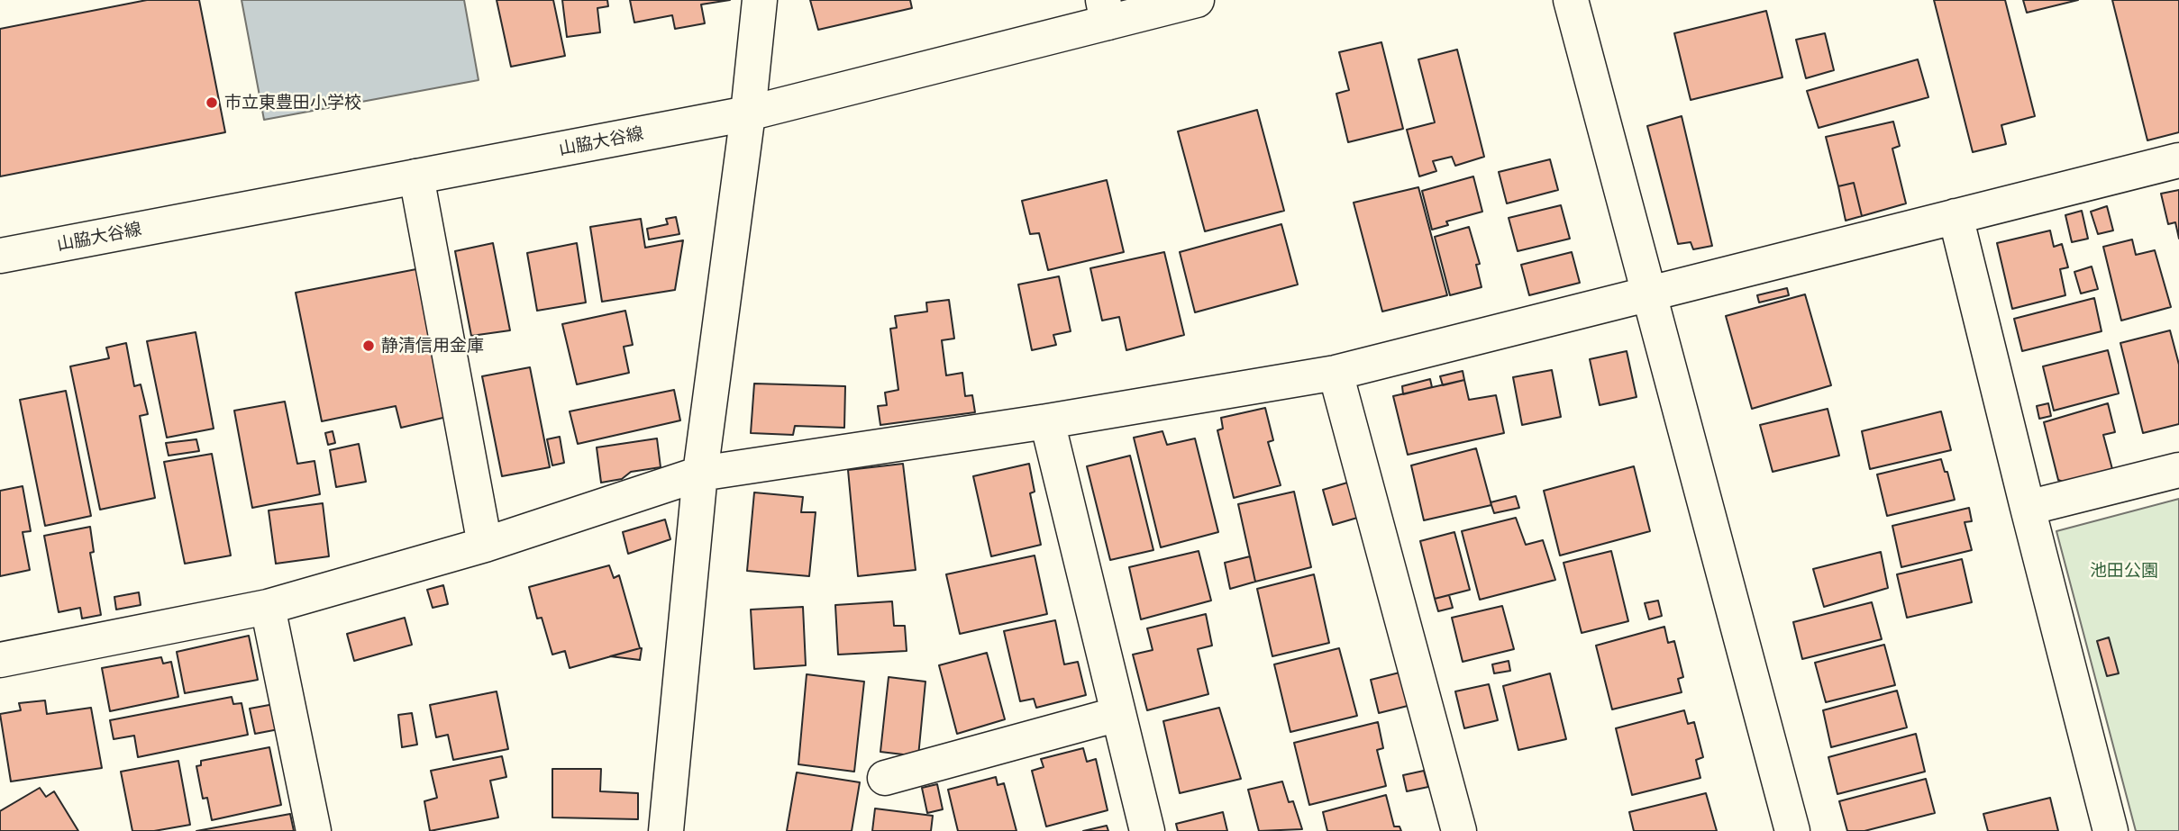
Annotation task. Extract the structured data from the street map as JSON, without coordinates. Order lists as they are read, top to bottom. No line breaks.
{"streets":{"street":["山脇大谷線"]},"parks":["池田公園"],"places":["市立東豊田小学校","静清信用金庫"]}
